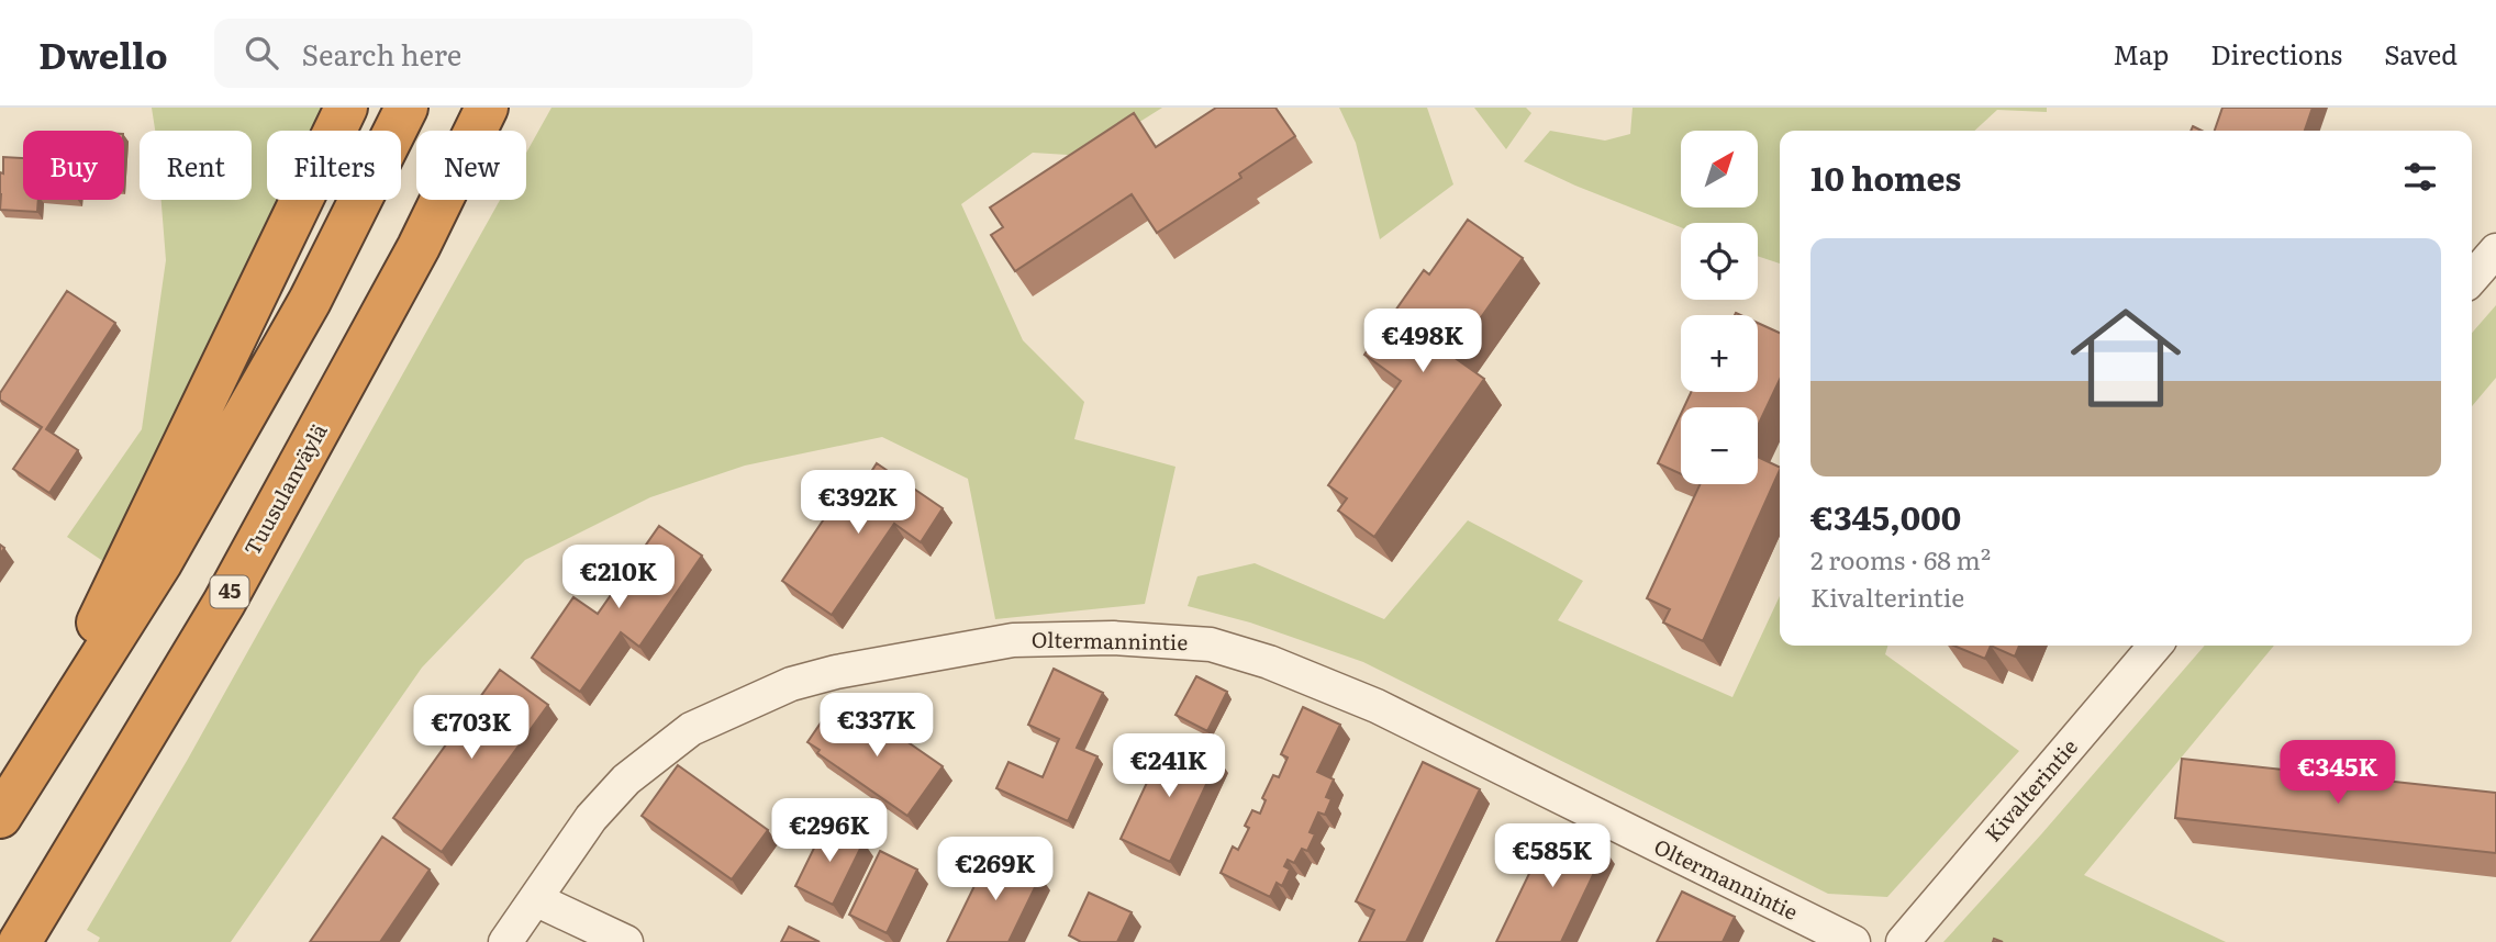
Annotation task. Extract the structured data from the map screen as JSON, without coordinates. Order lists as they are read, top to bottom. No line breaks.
{"streets":{"highway":["Tuusulanväylä","45"],"street":["Oltermannintie","Kivalterintie"]},"north":"top right","page":{"header":"Dwello","search":"Search here","nav":["Map","Directions","Saved"],"map_buttons":["+","−"],"chip":["Buy","Rent","Filters","New"],"heading":"10 homes","list":[{"name":"€345,000","note":"2 rooms · 68 m² · Kivalterintie"}],"price":["€498K","€392K","€210K","€337K","€703K","€241K","€345K","€296K","€585K","€269K"]}}
